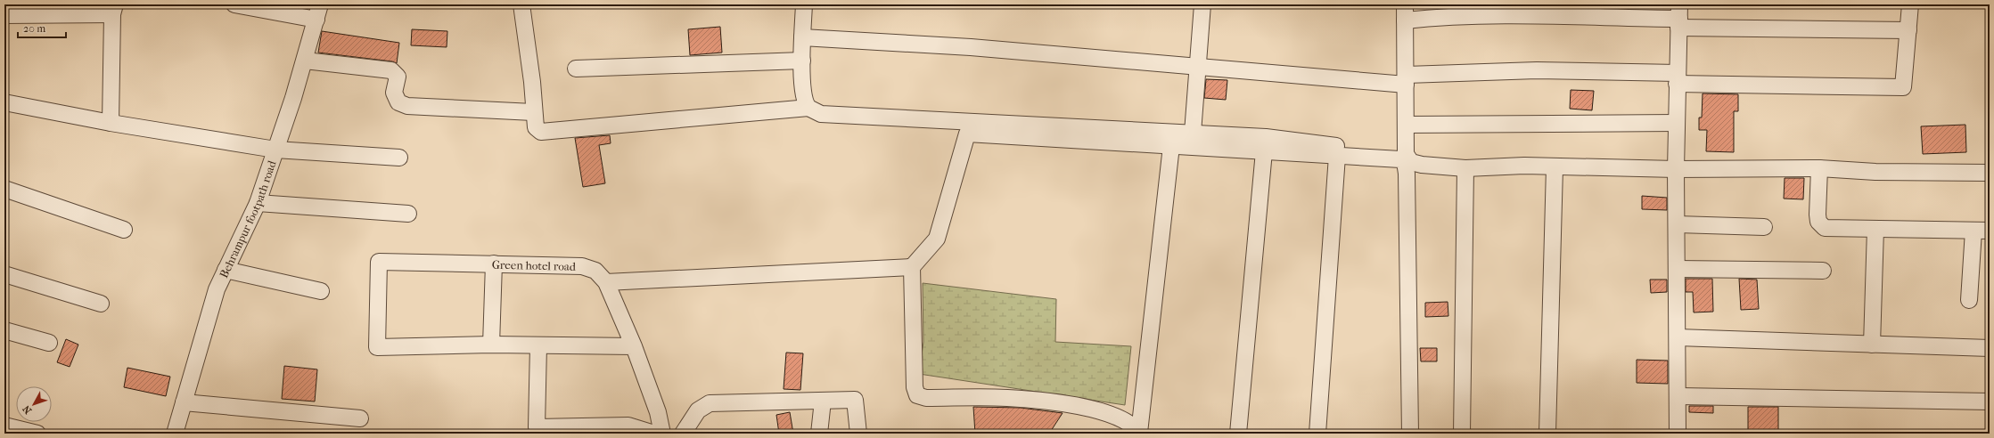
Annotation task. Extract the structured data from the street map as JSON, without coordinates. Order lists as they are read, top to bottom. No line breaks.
{"streets":{"street":["Behrampur footpath road","Green hotel road"]},"scale_bar":"20 m","north":"bottom left"}
